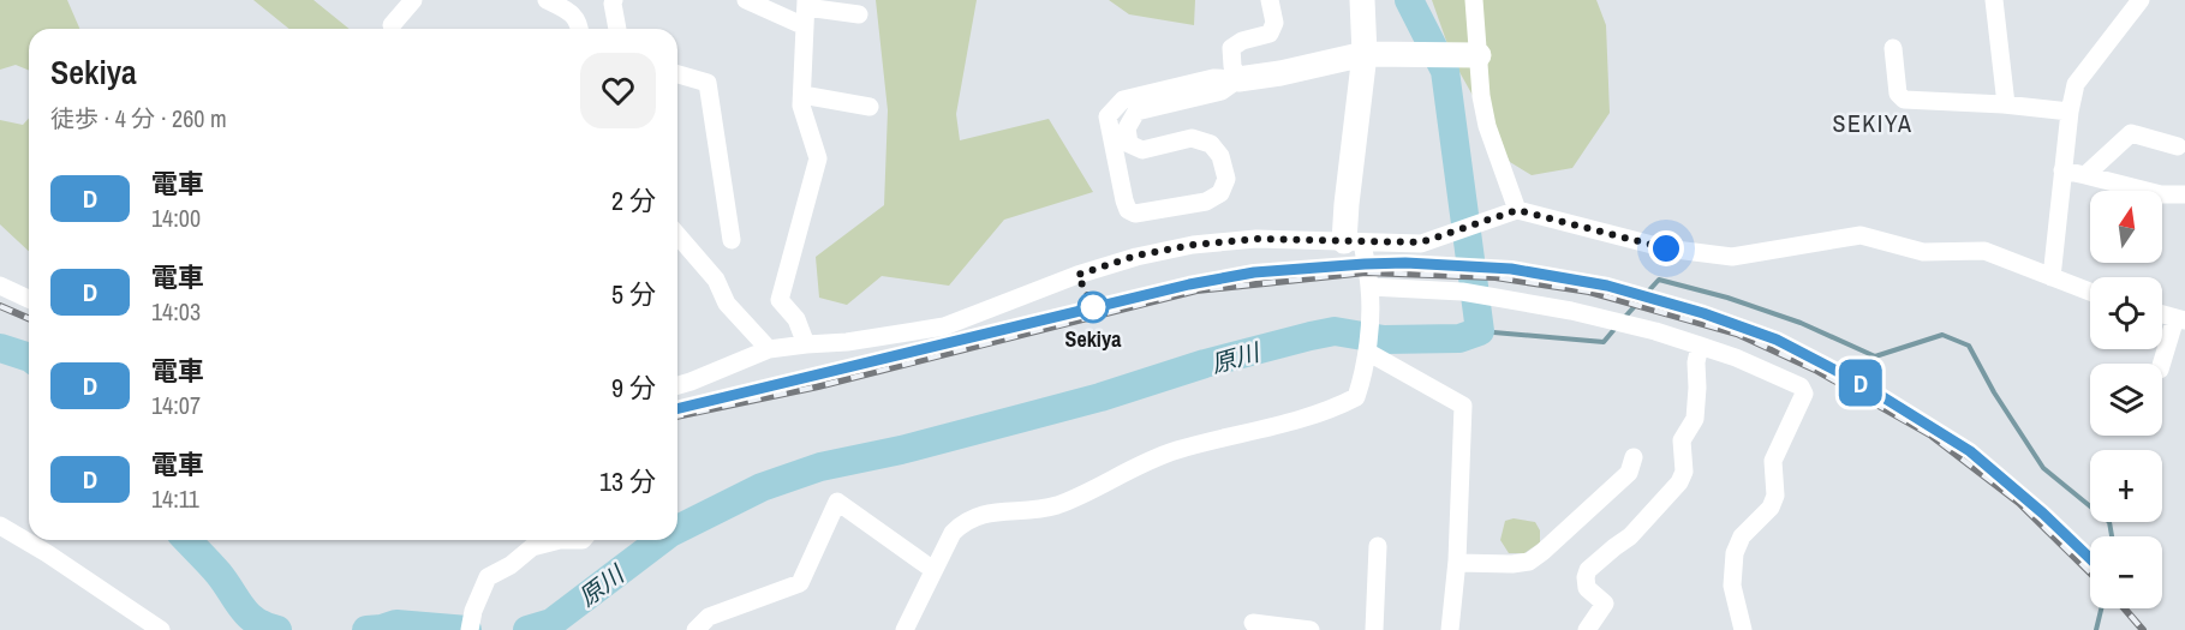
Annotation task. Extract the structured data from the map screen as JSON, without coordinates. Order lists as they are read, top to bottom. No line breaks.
{"districts":["SEKIYA"],"water":["原川"],"places":["Sekiya"],"north":"top","page":{"on_map":"D","heading":["Sekiya","徒歩 · 4 分 · 260 m"],"list":[{"mark":"D","name":"電車","note":"14:00","value":"2 分"},{"mark":"D","name":"電車","note":"14:03","value":"5 分"},{"mark":"D","name":"電車","note":"14:07","value":"9 分"},{"mark":"D","name":"電車","note":"14:11","value":"13 分"}],"map_buttons":["+","−"]}}
